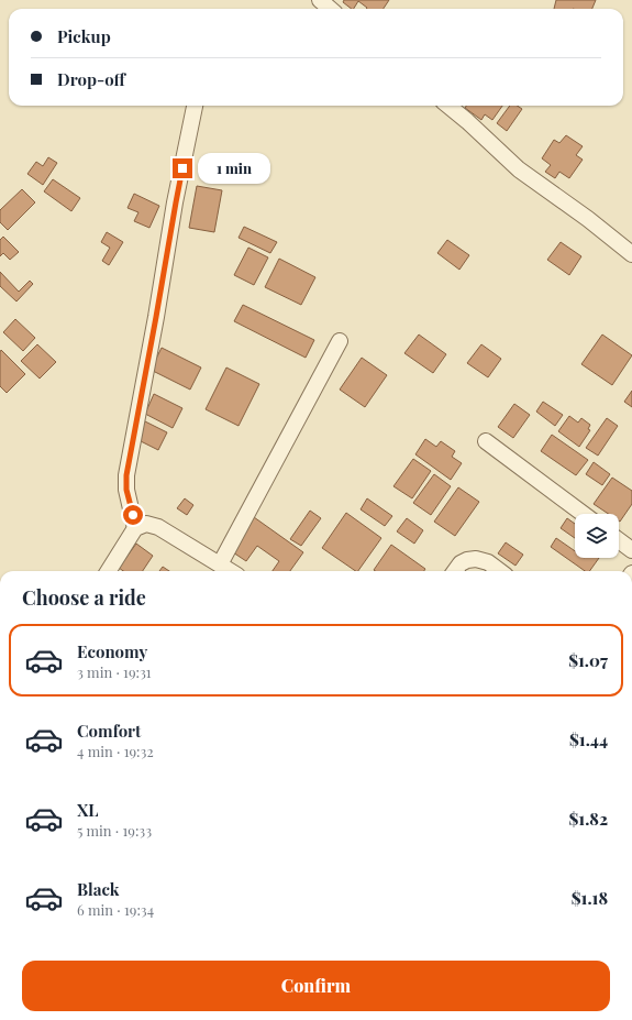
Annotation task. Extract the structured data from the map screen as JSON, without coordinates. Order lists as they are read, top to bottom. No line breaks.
{"page":{"banner":["Pickup","Drop-off"],"bubble":"1 min","heading":"Choose a ride","list":[{"name":"Economy","note":"3 min · 19:31","value":"$1.07"},{"name":"Comfort","note":"4 min · 19:32","value":"$1.44"},{"name":"XL","note":"5 min · 19:33","value":"$1.82"},{"name":"Black","note":"6 min · 19:34","value":"$1.18"}],"buttons":"Confirm"}}
